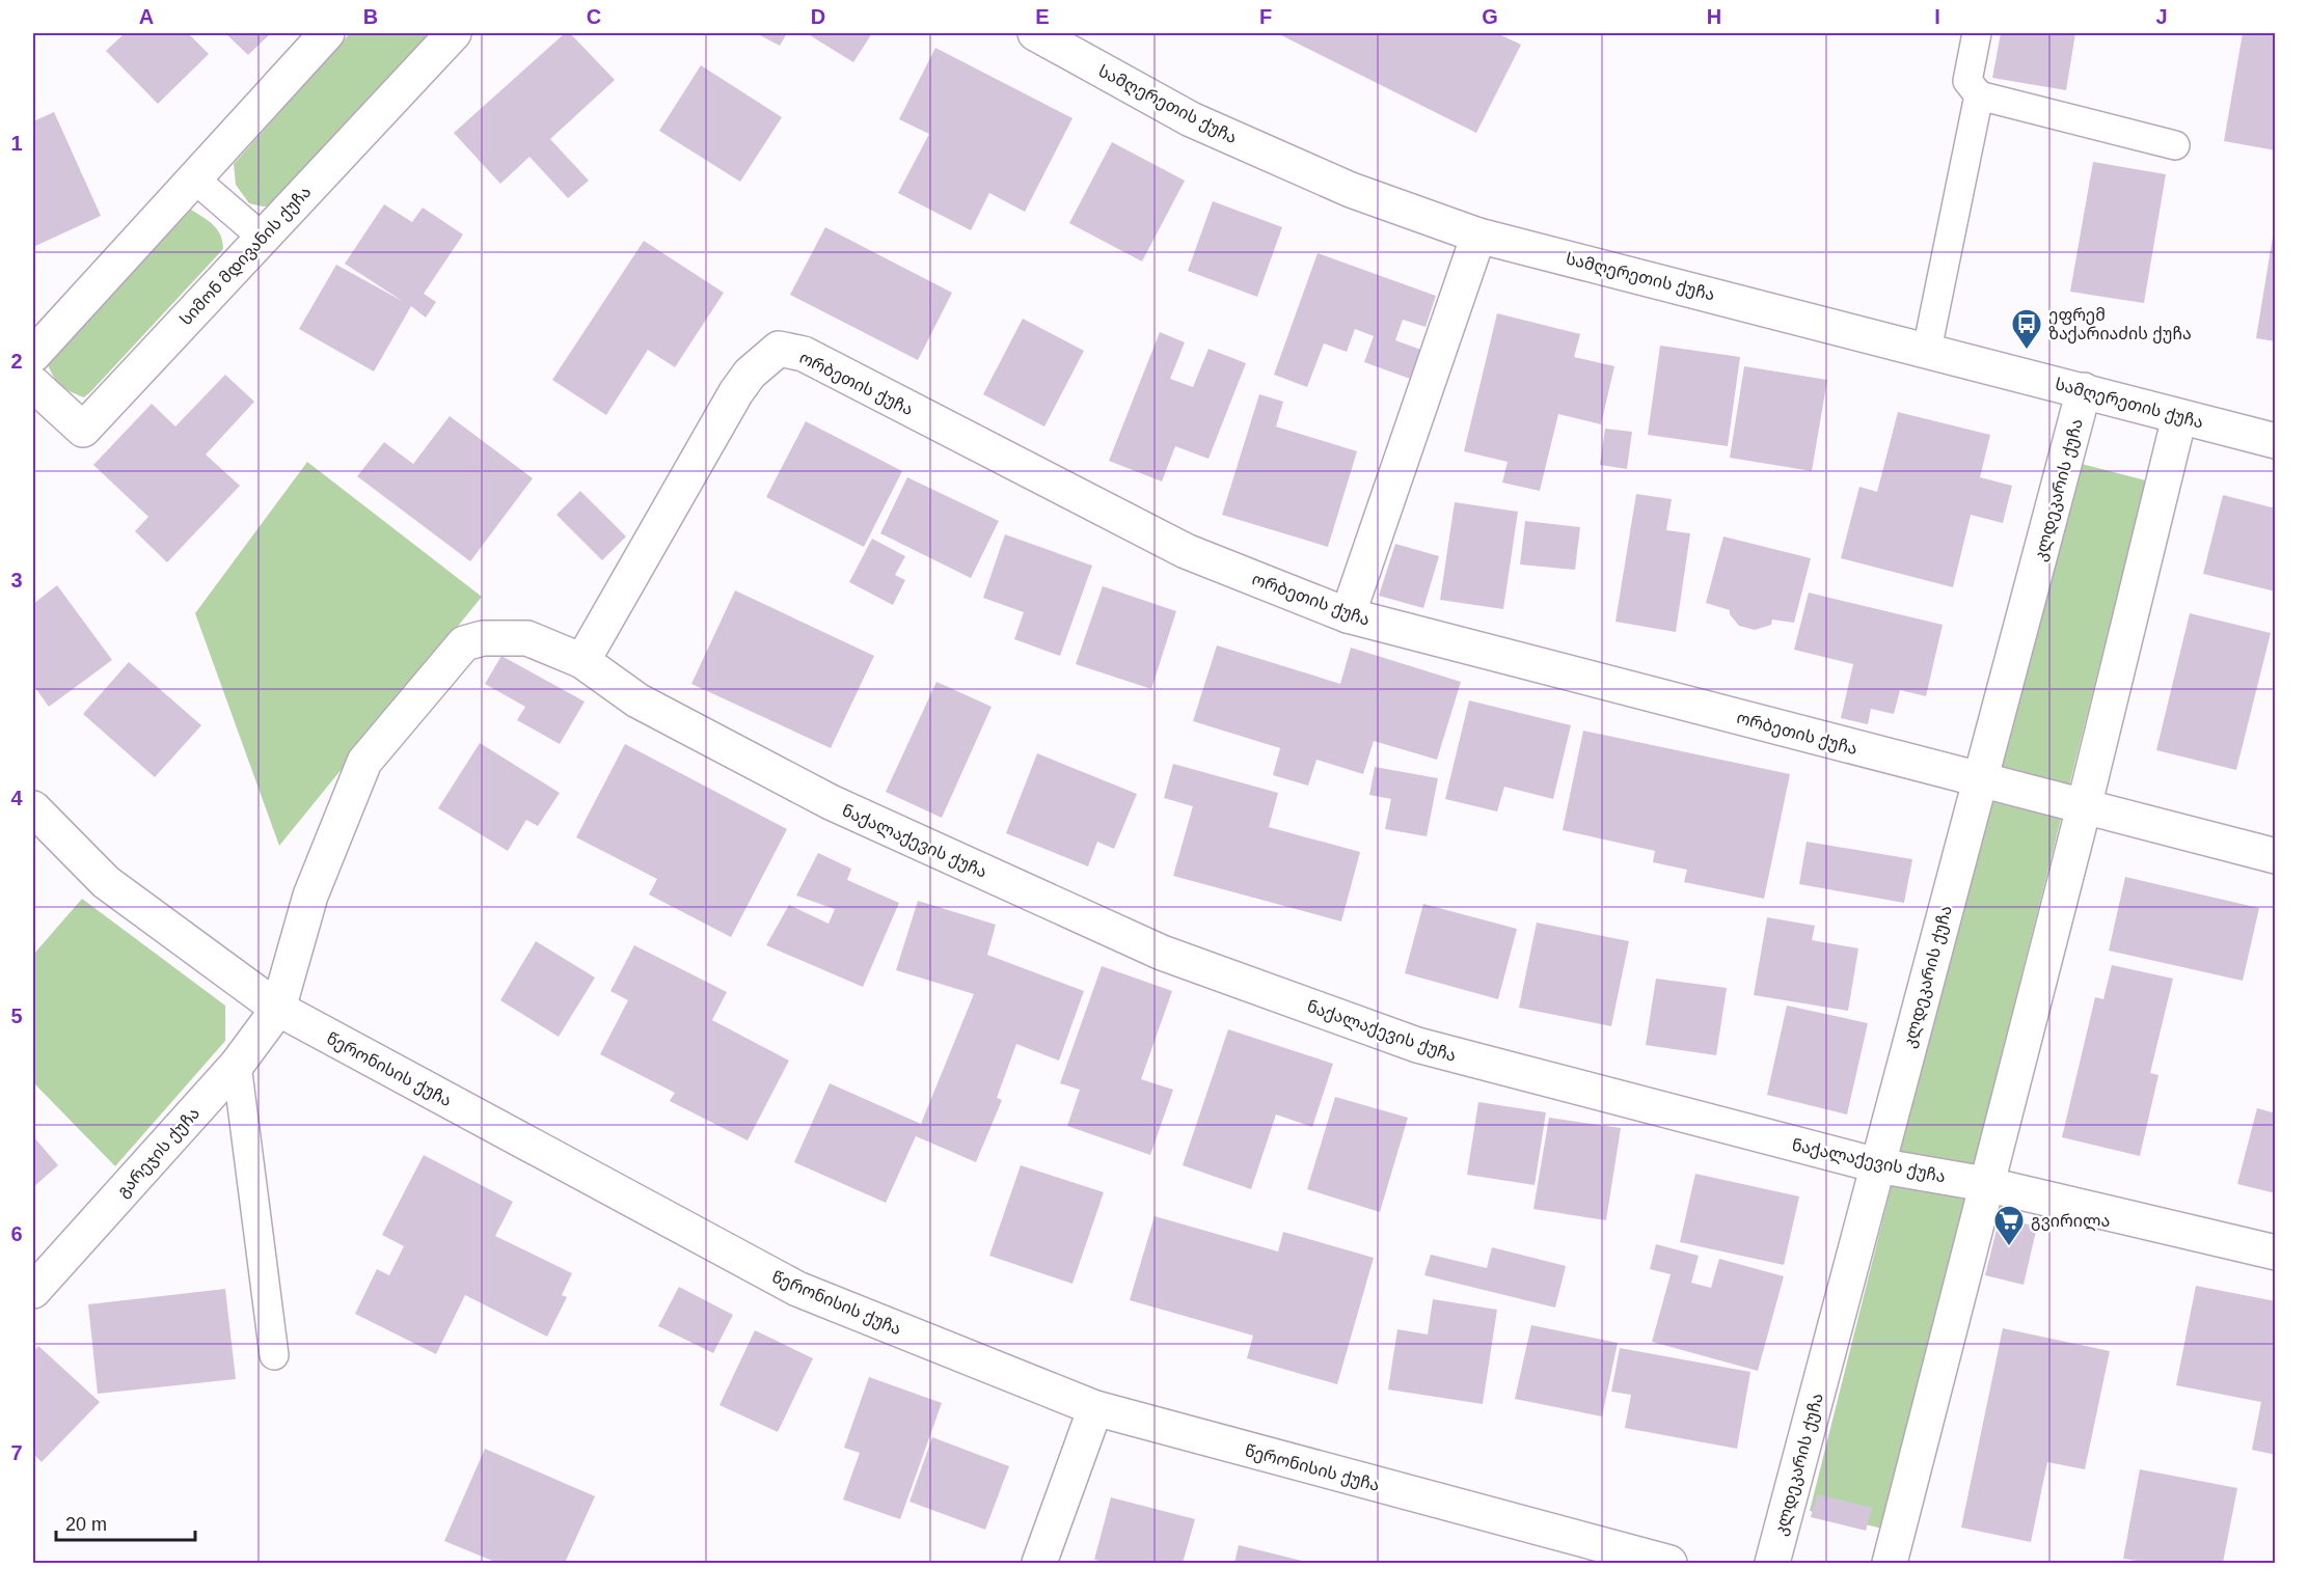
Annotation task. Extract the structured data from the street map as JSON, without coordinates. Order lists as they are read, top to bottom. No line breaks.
{"streets":{"street":["სამღერეთის ქუჩა","სიმონ მდივანის ქუჩა","ორბეთის ქუჩა","კლდეკარის ქუჩა","ნაქალაქევის ქუჩა","წერონისის ქუჩა","გარეჯის ქუჩა"]},"crossings":[["სამღერეთის ქუჩა","კლდეკარის ქუჩა"],["ორბეთის ქუჩა","კლდეკარის ქუჩა"],["ორბეთის ქუჩა","ნაქალაქევის ქუჩა"],["კლდეკარის ქუჩა","ნაქალაქევის ქუჩა"],["ნაქალაქევის ქუჩა","წერონისის ქუჩა"],["ნაქალაქევის ქუჩა","გარეჯის ქუჩა"],["წერონისის ქუჩა","გარეჯის ქუჩა"]],"places":{"bus stop":["ეფრემ ზაქარიაძის ქუჩა"],"supermarket":["გვირილა"]},"scale_bar":"20 m","grid":{"columns":["A","B","C","D","E","F","G","H","I","J"],"rows":["1","2","3","4","5","6","7"]}}
